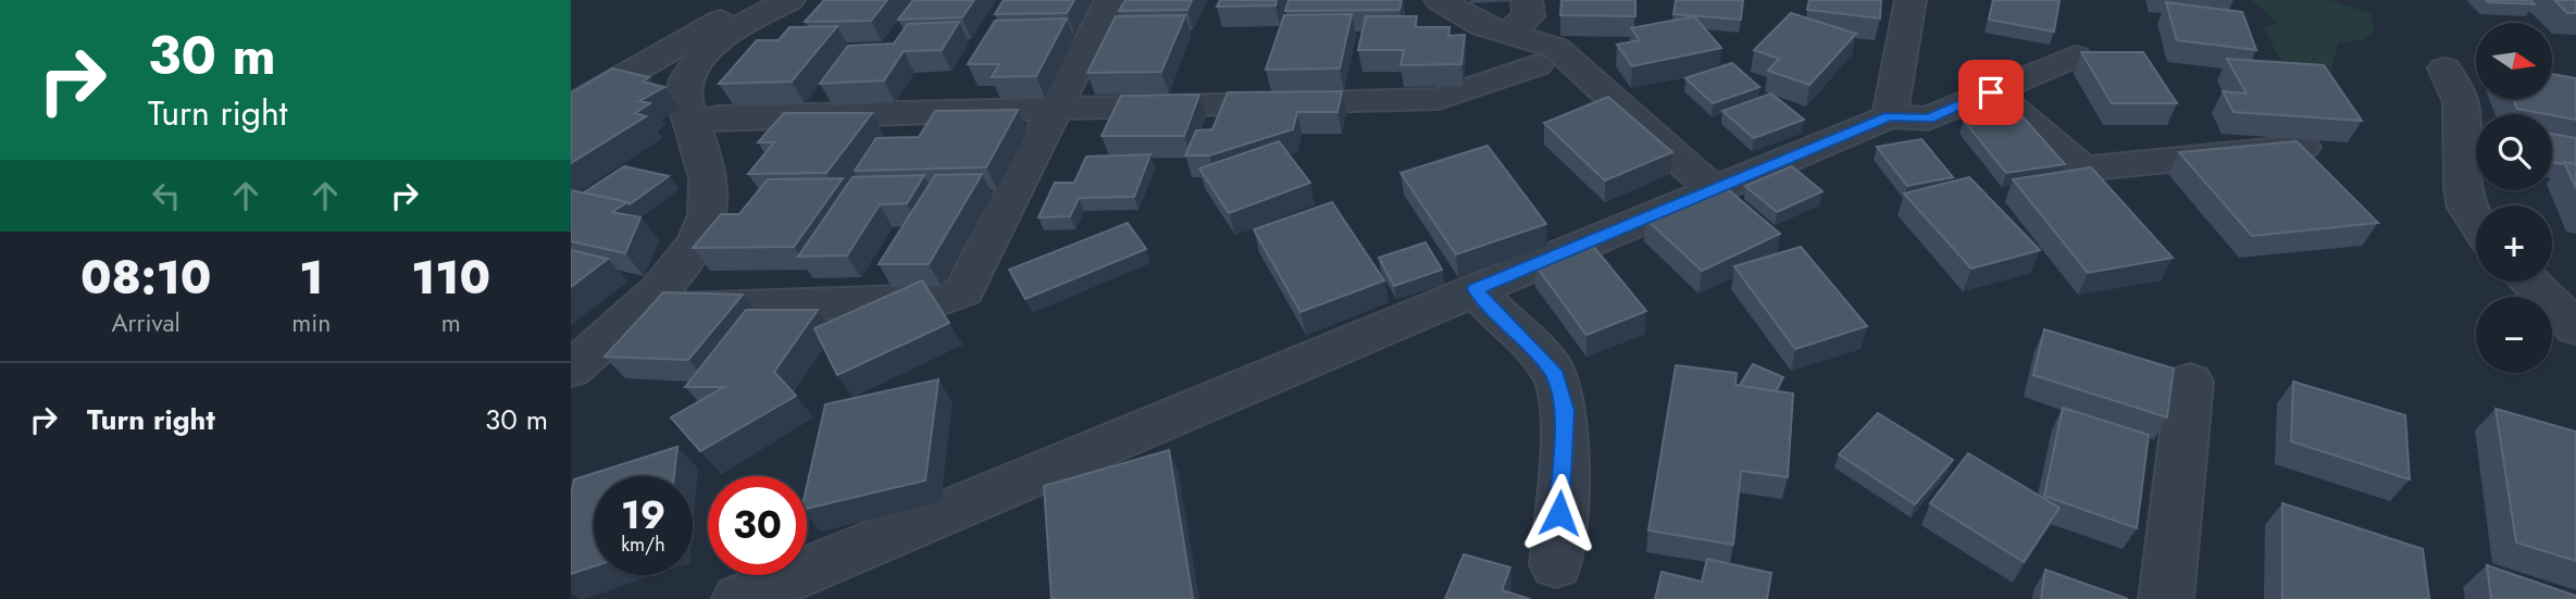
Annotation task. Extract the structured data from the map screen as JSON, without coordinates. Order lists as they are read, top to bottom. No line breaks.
{"north":"right","page":{"turn":["30 m","Turn right"],"map_buttons":["+","−"],"eta":["08:10","Arrival","1","min","110","m"],"list":[{"name":"Turn right","value":"30 m"}],"speed":"19 km/h","limit":"30"}}
